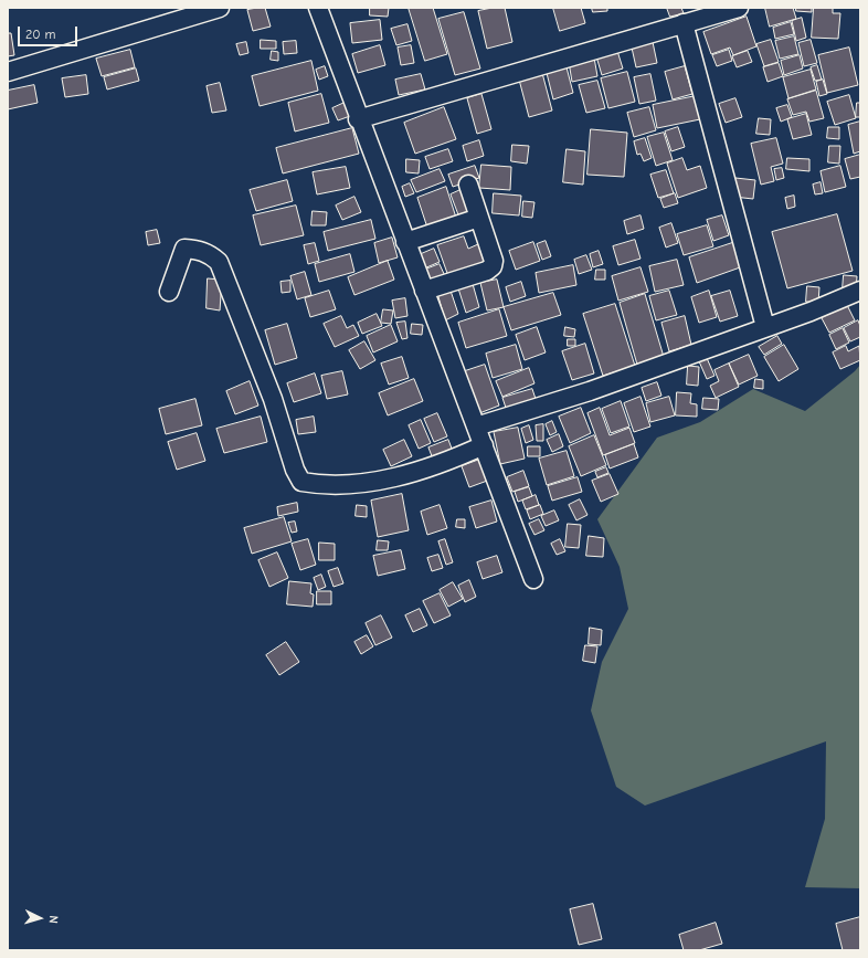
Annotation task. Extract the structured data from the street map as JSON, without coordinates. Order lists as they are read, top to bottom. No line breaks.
{"scale_bar":"20 m","north":"right"}
